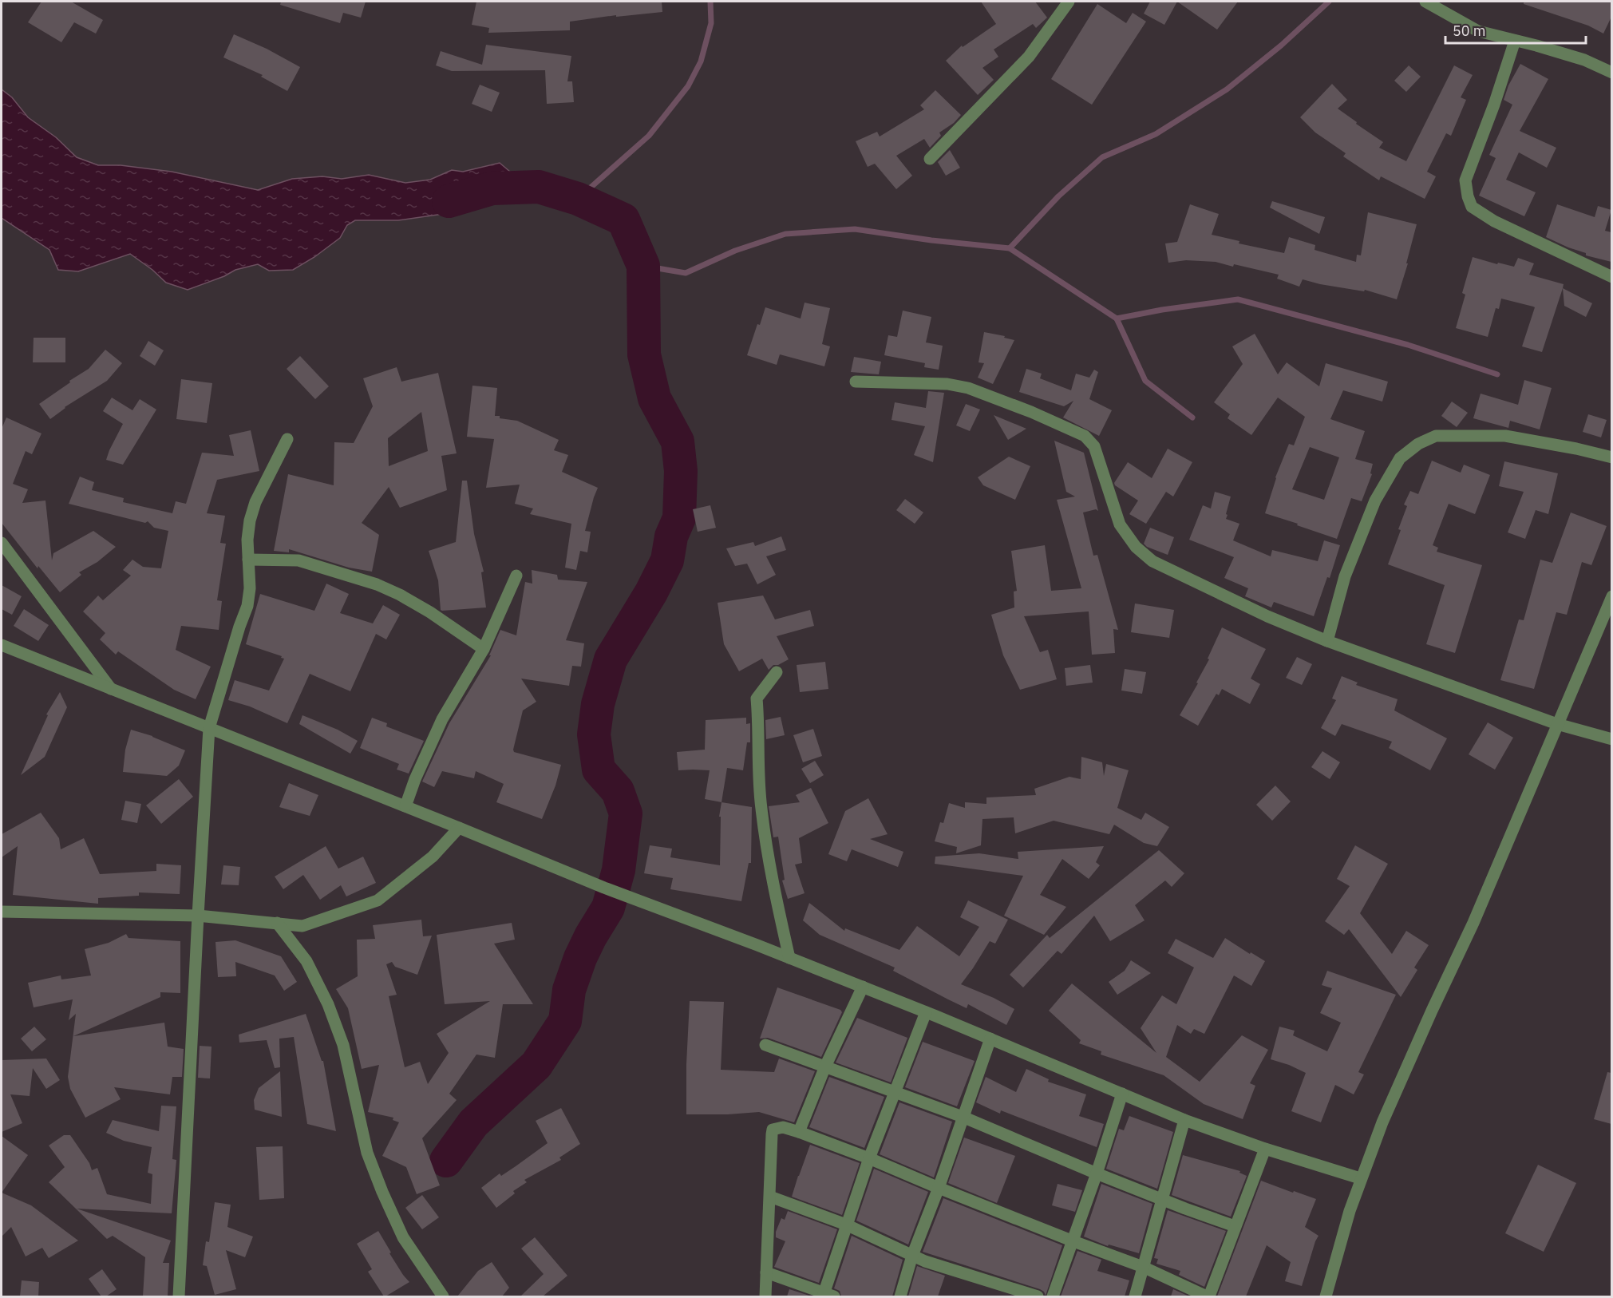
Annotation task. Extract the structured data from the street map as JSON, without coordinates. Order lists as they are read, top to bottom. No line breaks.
{"scale_bar":"50 m"}
